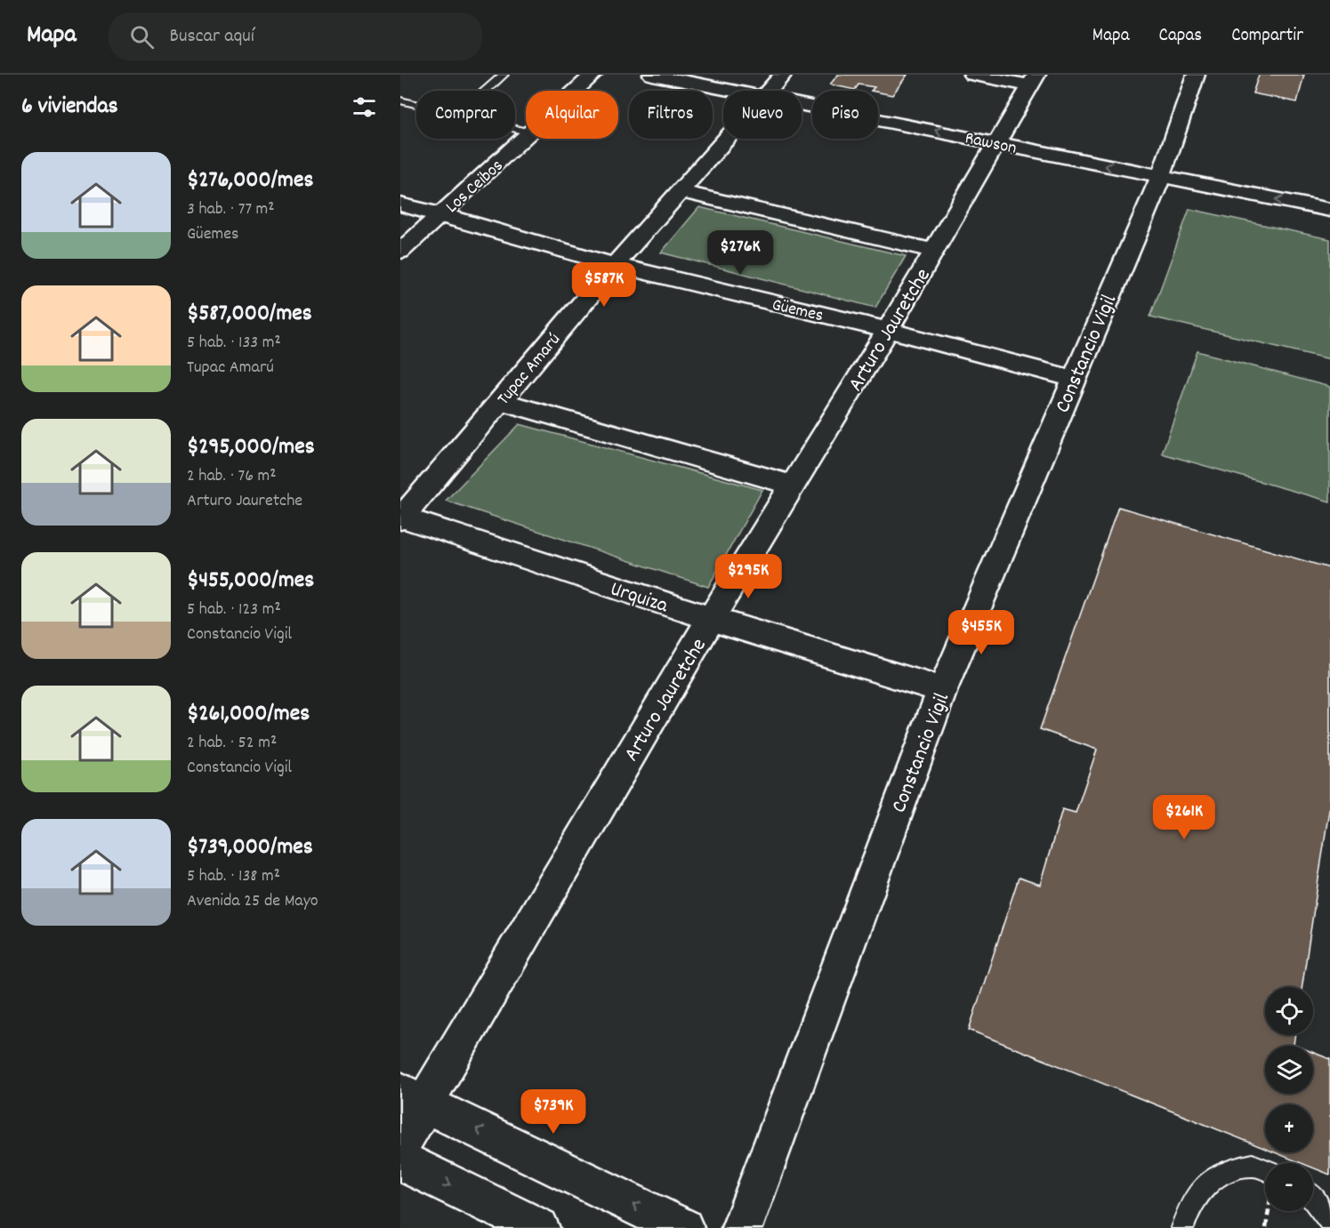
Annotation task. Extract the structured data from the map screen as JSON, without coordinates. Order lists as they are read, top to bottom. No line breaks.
{"streets":{"street":["Rawson","Los Ceibos","Güemes","Arturo Jauretche","Constancio Vigil","Tupac Amarú","Urquiza"]},"crossings":[["Rawson","Arturo Jauretche"],["Rawson","Constancio Vigil"],["Los Ceibos","Güemes"],["Güemes","Arturo Jauretche"],["Güemes","Constancio Vigil"],["Güemes","Tupac Amarú"],["Arturo Jauretche","Urquiza"],["Constancio Vigil","Urquiza"],["Tupac Amarú","Urquiza"]],"page":{"header":"Mapa","search":"Buscar aquí","nav":["Mapa","Capas","Compartir"],"heading":"6 viviendas","chip":["Comprar","Alquilar","Filtros","Nuevo","Piso"],"list":[{"name":"$276,000/mes","note":"3 hab. · 77 m² · Güemes"},{"name":"$587,000/mes","note":"5 hab. · 133 m² · Tupac Amarú"},{"name":"$295,000/mes","note":"2 hab. · 76 m² · Arturo Jauretche"},{"name":"$455,000/mes","note":"5 hab. · 123 m² · Constancio Vigil"},{"name":"$261,000/mes","note":"2 hab. · 52 m² · Constancio Vigil"},{"name":"$739,000/mes","note":"5 hab. · 138 m² · Avenida 25 de Mayo"}],"price":["$276K","$587K","$295K","$455K","$261K","$739K"],"map_buttons":["+","−"]}}
